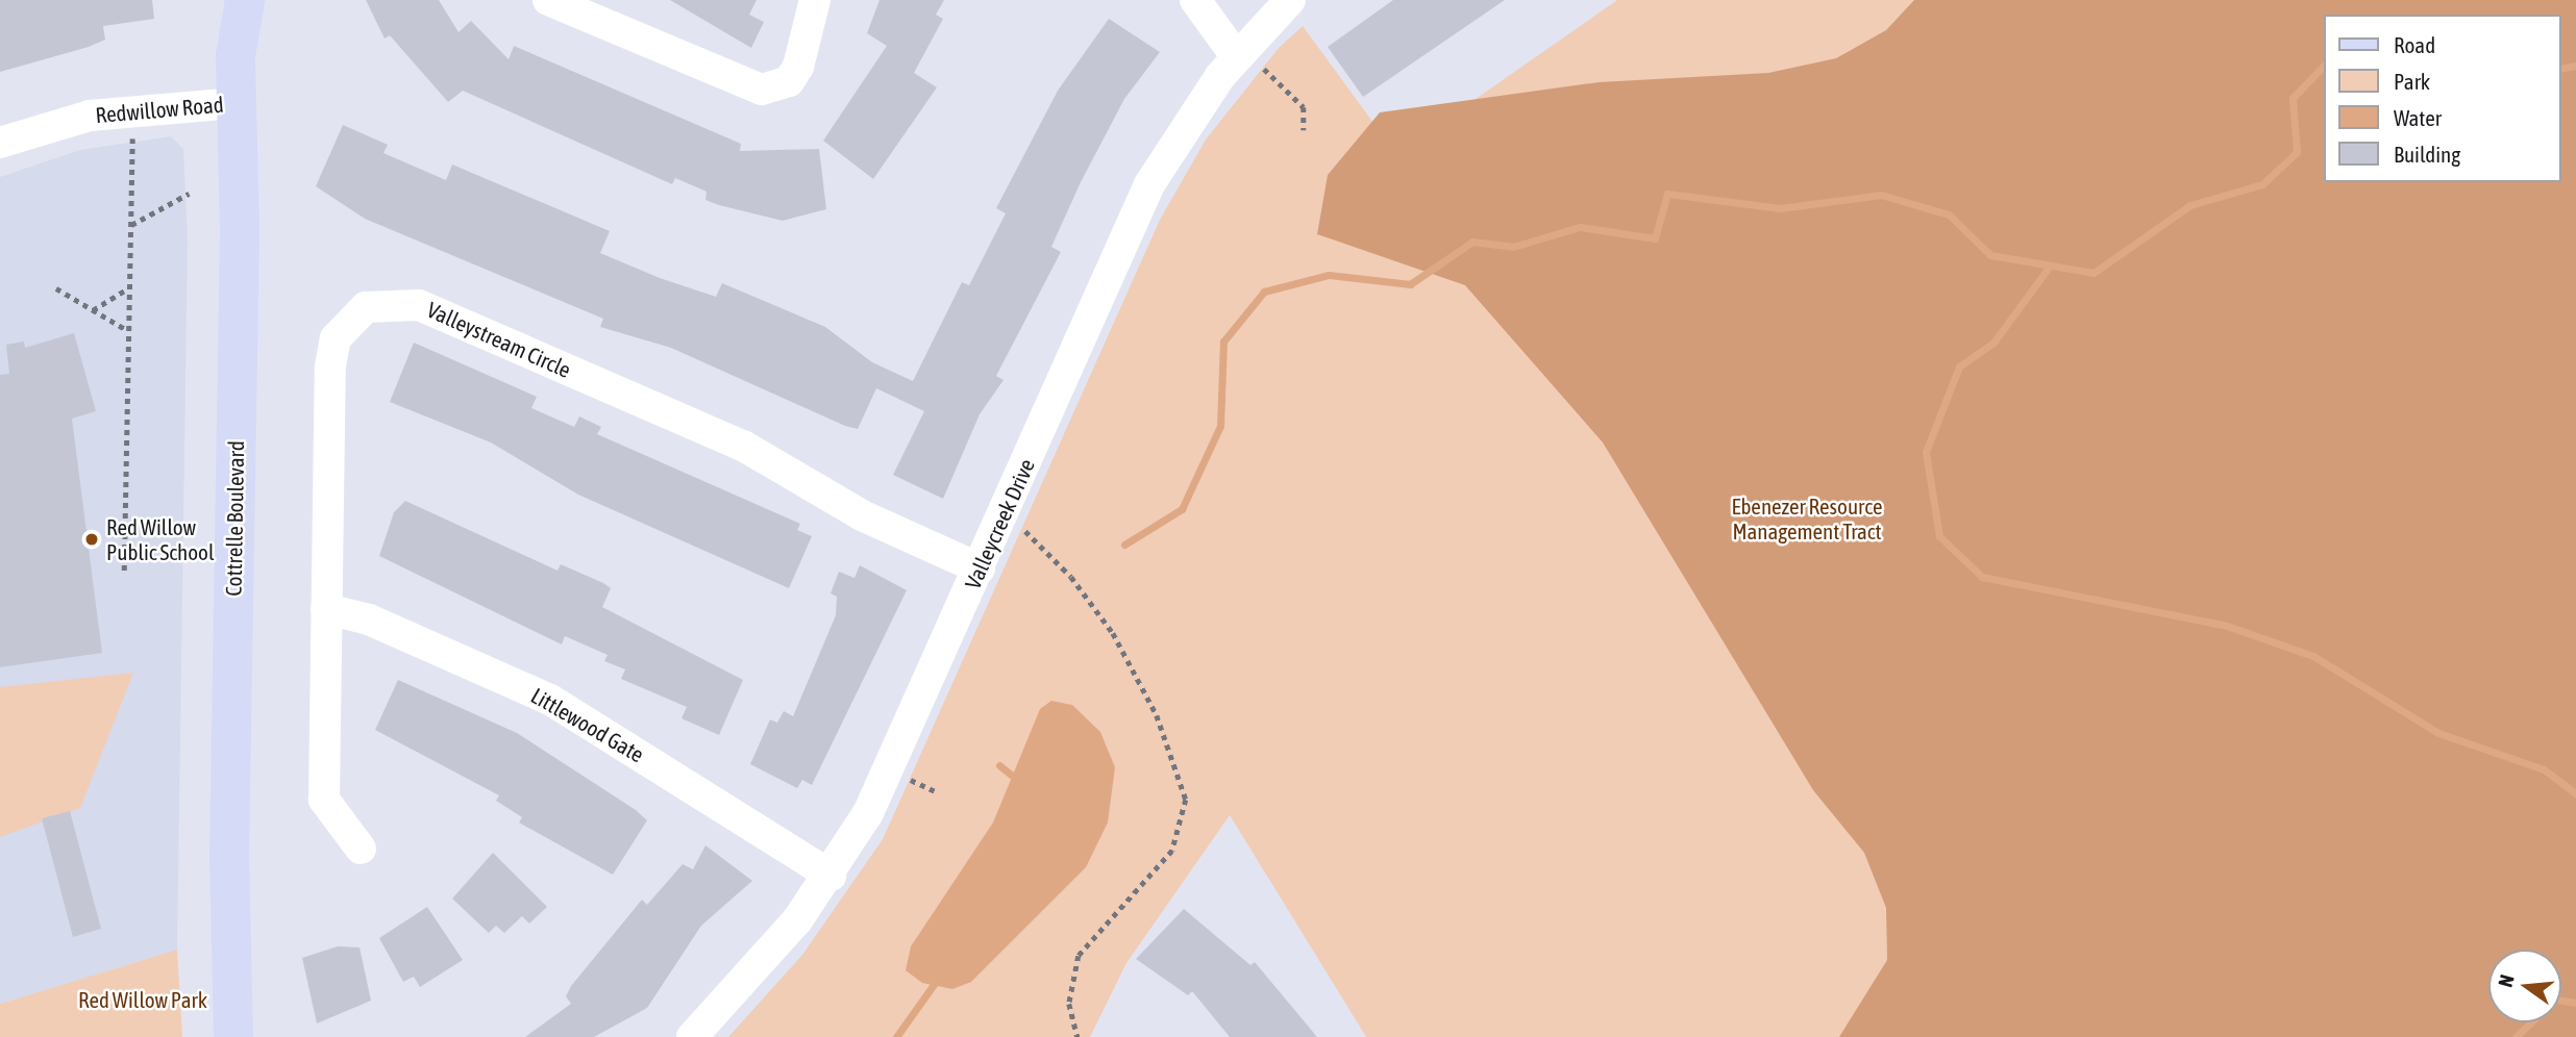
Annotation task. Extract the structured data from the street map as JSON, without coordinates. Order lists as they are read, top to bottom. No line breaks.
{"streets":{"main road":["Cottrelle Boulevard"],"street":["Redwillow Road","Valleystream Circle","Valleycreek Drive","Littlewood Gate"]},"crossings":[["Redwillow Road","Cottrelle Boulevard"],["Valleystream Circle","Valleycreek Drive"],["Valleystream Circle","Littlewood Gate"],["Valleycreek Drive","Littlewood Gate"]],"parks":["Ebenezer Resource Management Tract","Red Willow Park"],"places":["Red Willow Public School"],"legend":["Road","Park","Water","Building"],"north":"left"}
